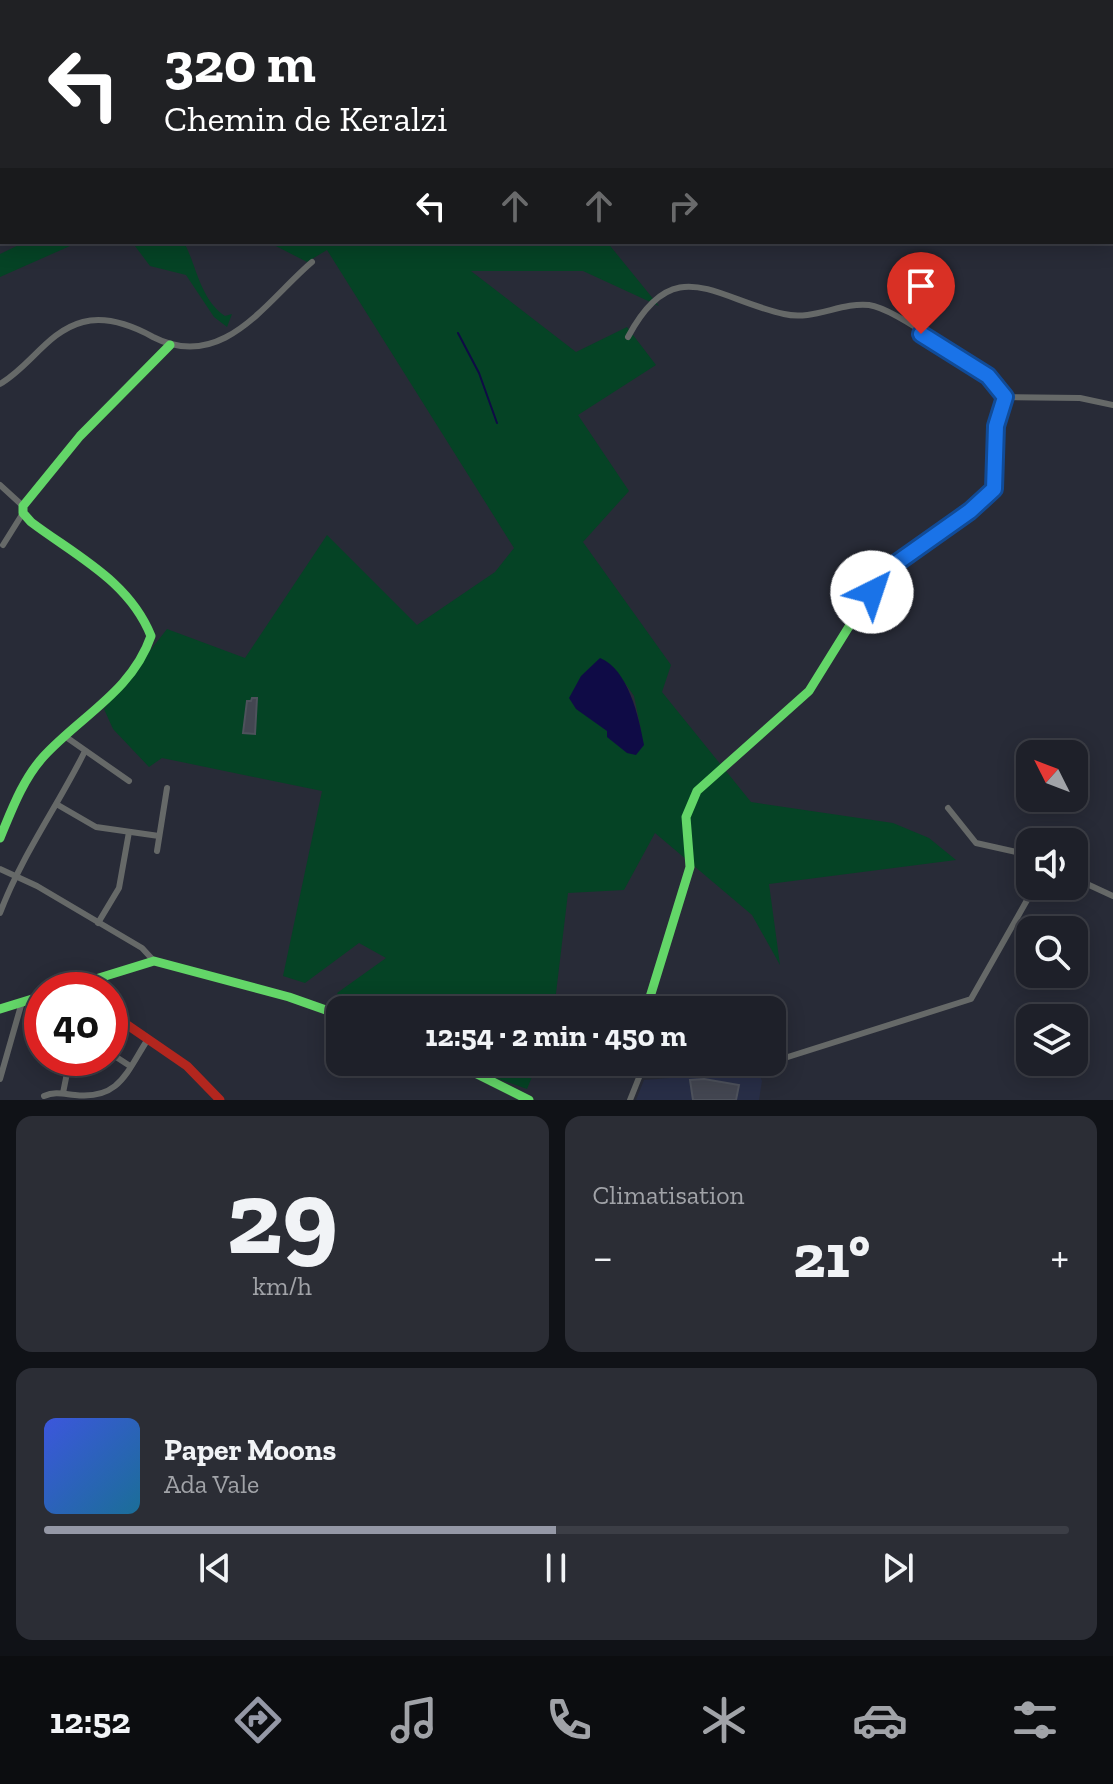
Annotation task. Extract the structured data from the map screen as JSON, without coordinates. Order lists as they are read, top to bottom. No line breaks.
{"north":"top left","page":{"turn":["320 m","Chemin de Keralzi"],"limit":"40","trip":"12:54 · 2 min · 450 m","tile":[["29","km/h"],"Climatisation"],"heat":["−","21°","+"],"song":["Paper Moons","Ada Vale"],"tabs":"12:52"}}
